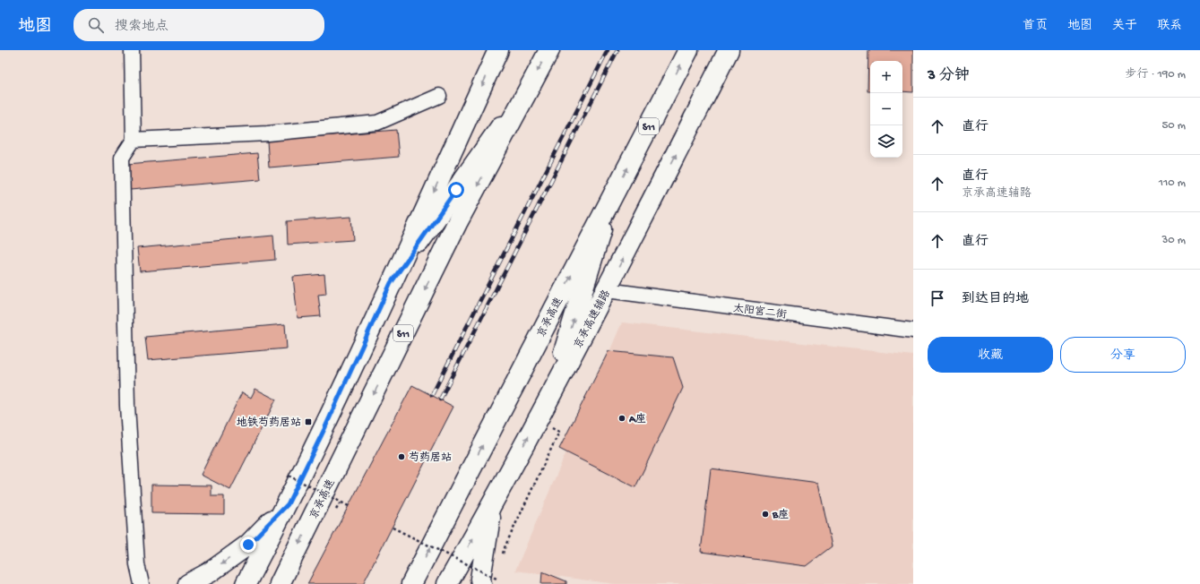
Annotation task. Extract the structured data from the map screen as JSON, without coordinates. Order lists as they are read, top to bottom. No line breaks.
{"streets":{"main road":["S11","京承高速","京承高速辅路"],"street":["太阳宫二街"]},"crossings":[["太阳宫二街","京承高速辅路"]],"places":{"other":["A座","芍药居站","B座"],"transit":["地铁芍药居站"]},"page":{"header":"地图","search":"搜索地点","nav":["首页","地图","关于","联系"],"heading":["3 分钟","步行 · 190 m"],"map_buttons":["+","−"],"list":[["直行","50 m"],["直行","京承高速辅路","110 m"],["直行","30 m"],"到达目的地"],"buttons":["收藏","分享"]}}
